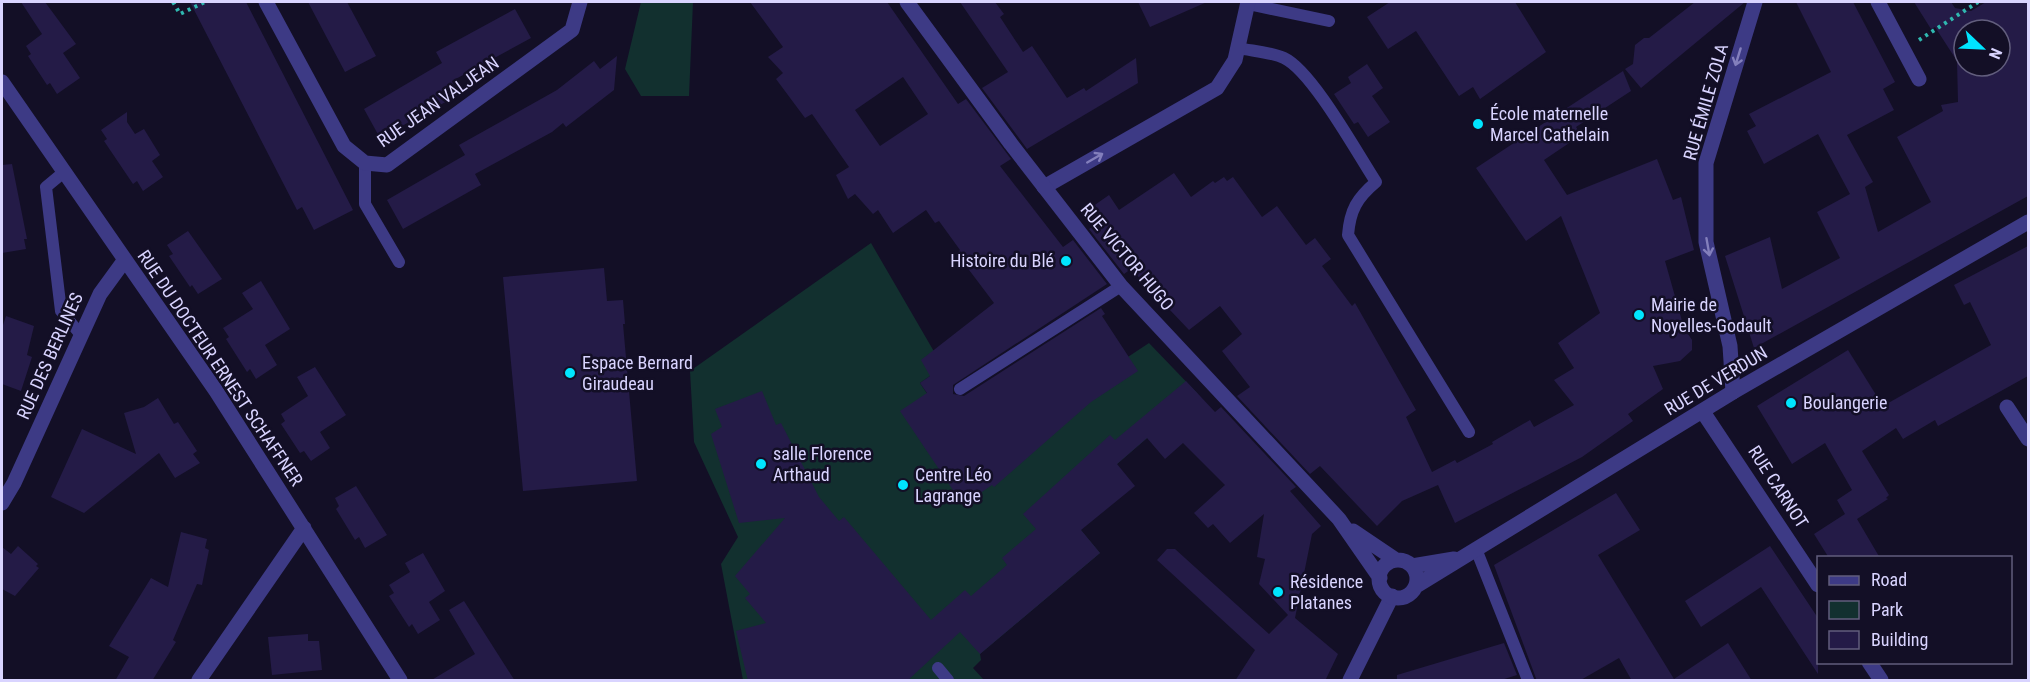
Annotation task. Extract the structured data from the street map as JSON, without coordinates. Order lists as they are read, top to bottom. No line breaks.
{"streets":{"street":["RUE JEAN VALJEAN","RUE ÉMILE ZOLA","RUE VICTOR HUGO","RUE DES BERLINES","RUE DU DOCTEUR ERNEST SCHAFFNER","RUE DE VERDUN","RUE CARNOT"]},"crossings":[["RUE ÉMILE ZOLA","RUE DE VERDUN"],["RUE VICTOR HUGO","RUE DE VERDUN"],["RUE DES BERLINES","RUE DU DOCTEUR ERNEST SCHAFFNER"],["RUE DE VERDUN","RUE CARNOT"]],"one_way":["RUE ÉMILE ZOLA"],"places":["École maternelle Marcel Cathelain","Histoire du Blé","Mairie de Noyelles-Godault","Espace Bernard Giraudeau","Boulangerie","salle Florence Arthaud","Centre Léo Lagrange","Résidence Platanes"],"legend":["Road","Park","Building"],"north":"bottom right"}
